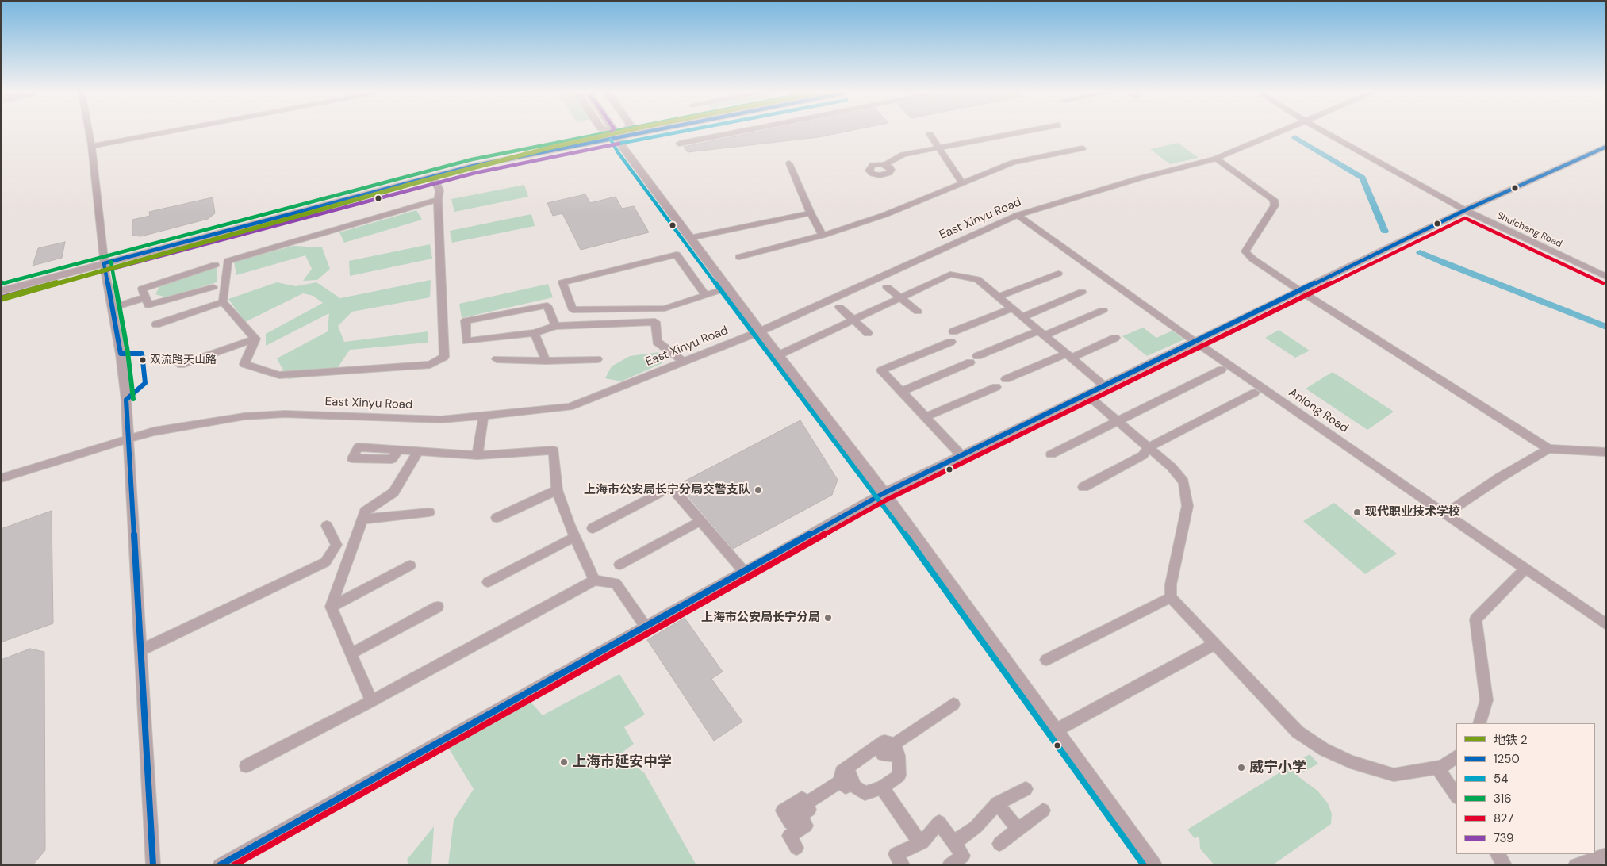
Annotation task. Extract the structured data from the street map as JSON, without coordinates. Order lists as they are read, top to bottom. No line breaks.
{"streets":{"street":["East Xinyu Road","Shuicheng Road","Anlong Road"]},"crossings":[["East Xinyu Road","Anlong Road"]],"places":["双流路天山路","上海市公安局长宁分局交警支队","现代职业技术学校","上海市公安局长宁分局","上海市延安中学","威宁小学"],"lines":["metro line 2","transit line 1250","transit line 54","transit line 316","transit line 739","transit line 827"],"legend":["地铁 2","1250","54","316","827","739"]}
